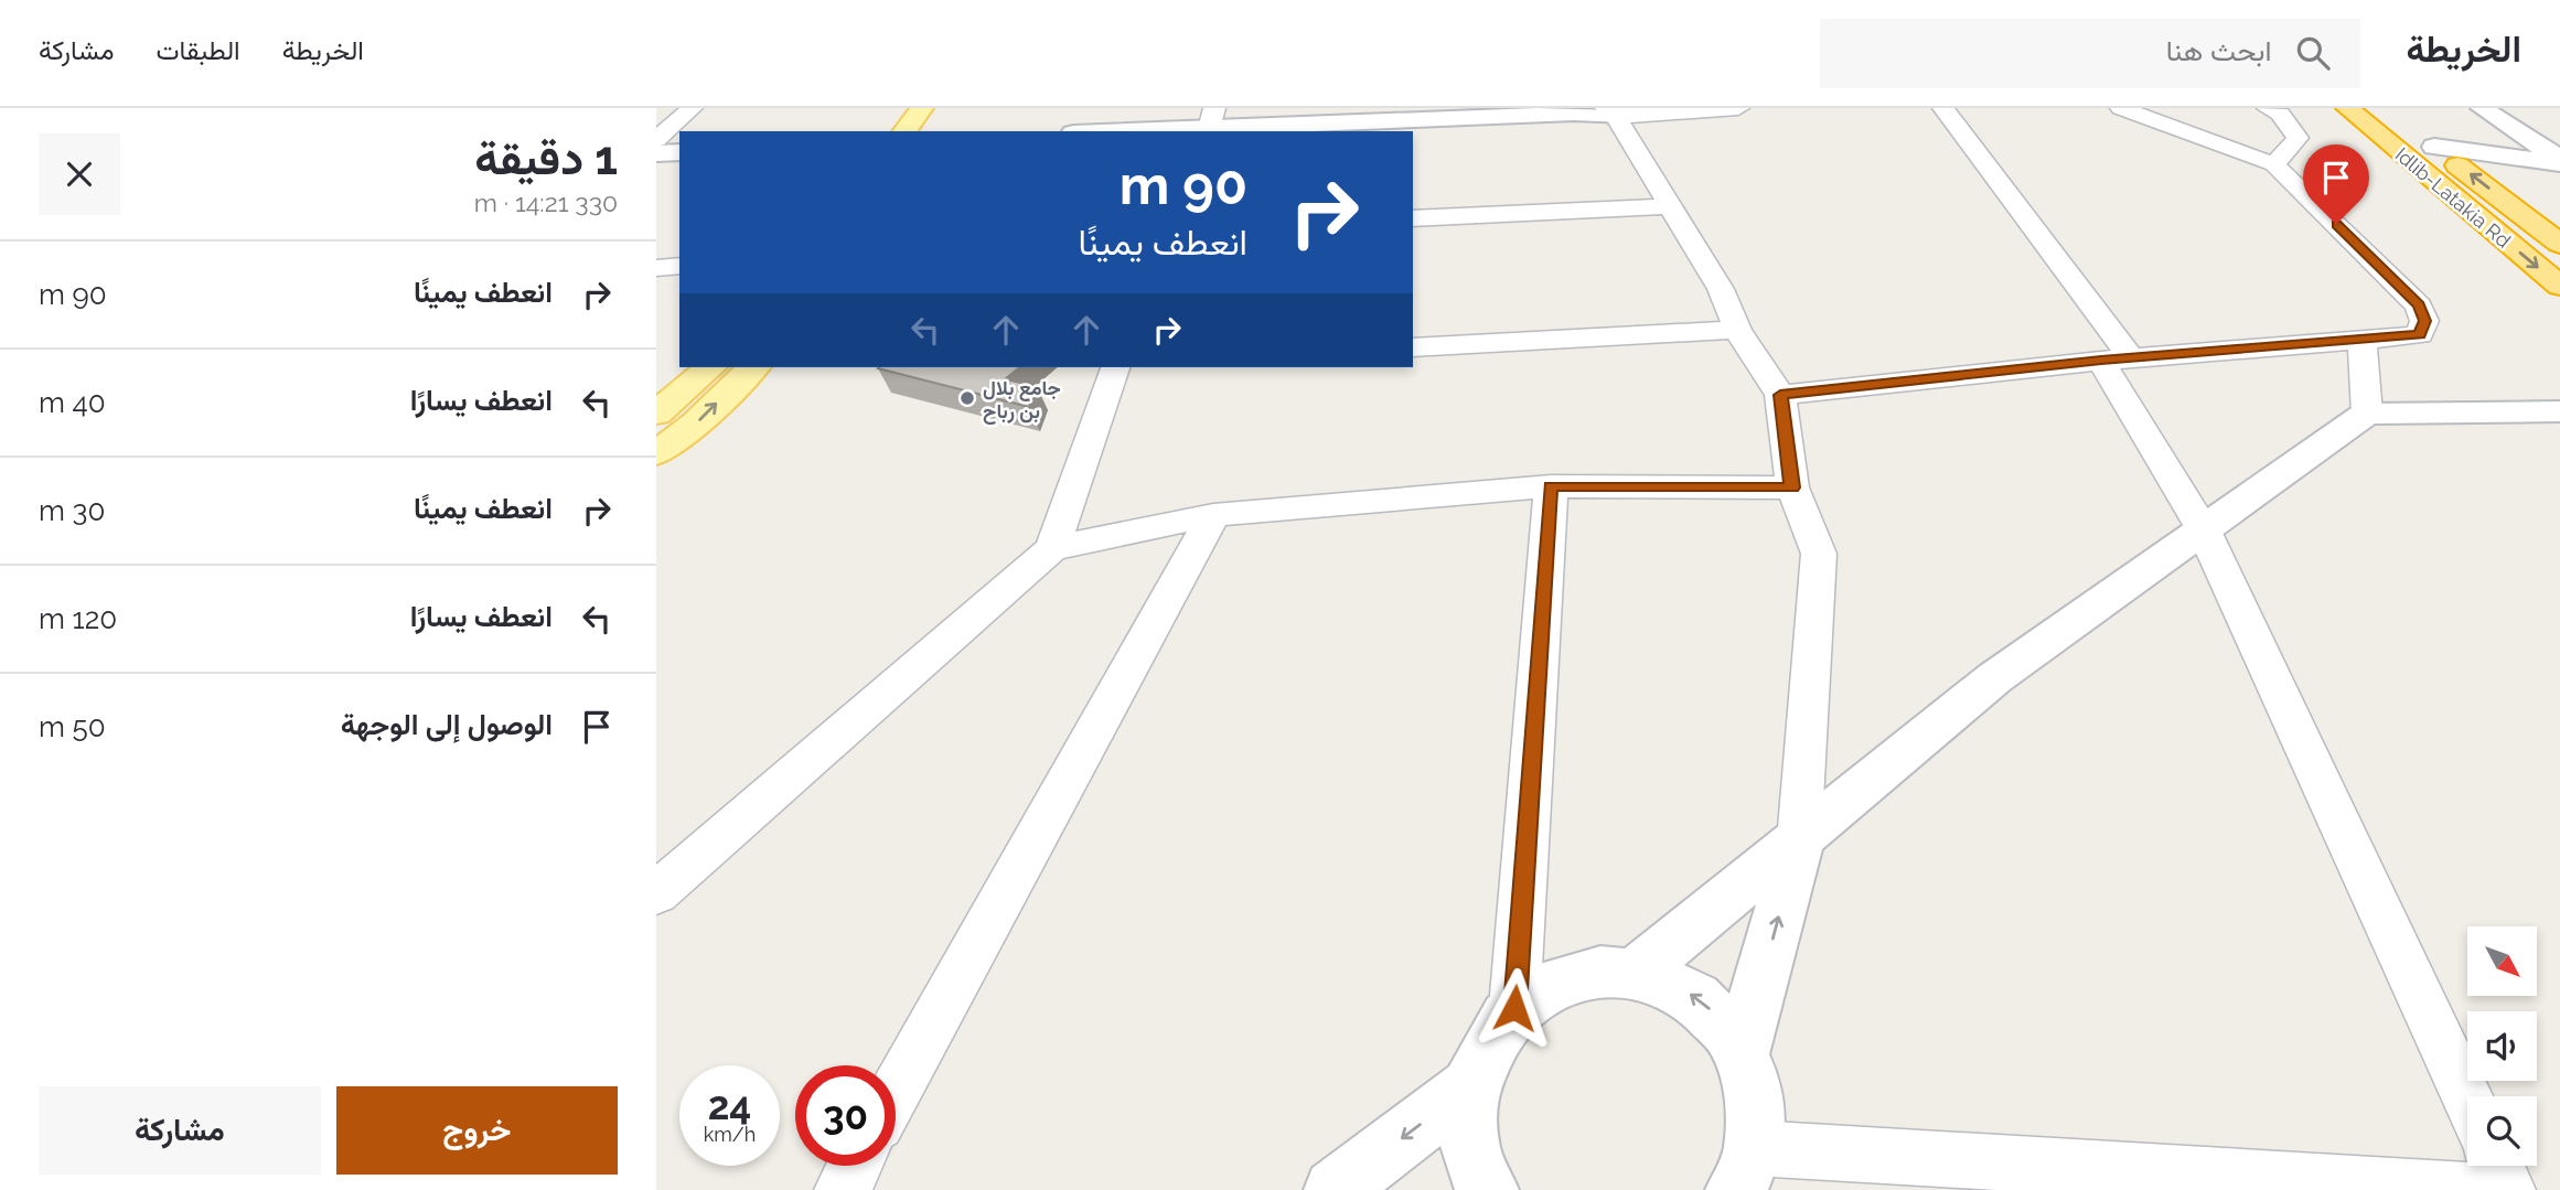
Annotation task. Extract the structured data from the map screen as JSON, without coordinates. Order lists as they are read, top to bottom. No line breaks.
{"streets":{"highway":["Idlib-Latakia Rd"]},"places":["جامع بلال بن رباح"],"north":"bottom right","page":{"header":"الخريطة","search":"ابحث هنا","nav":["الخريطة","الطبقات","مشاركة"],"heading":["1 دقيقة","330 m · 14:21"],"turn":["90 m","انعطف يمينًا"],"list":[{"name":"انعطف يمينًا","value":"90 m"},{"name":"انعطف يسارًا","value":"40 m"},{"name":"انعطف يمينًا","value":"30 m"},{"name":"انعطف يسارًا","value":"120 m"},{"name":"الوصول إلى الوجهة","value":"50 m"}],"speed":"24 km/h","limit":"30","buttons":["خروج","مشاركة"]}}
